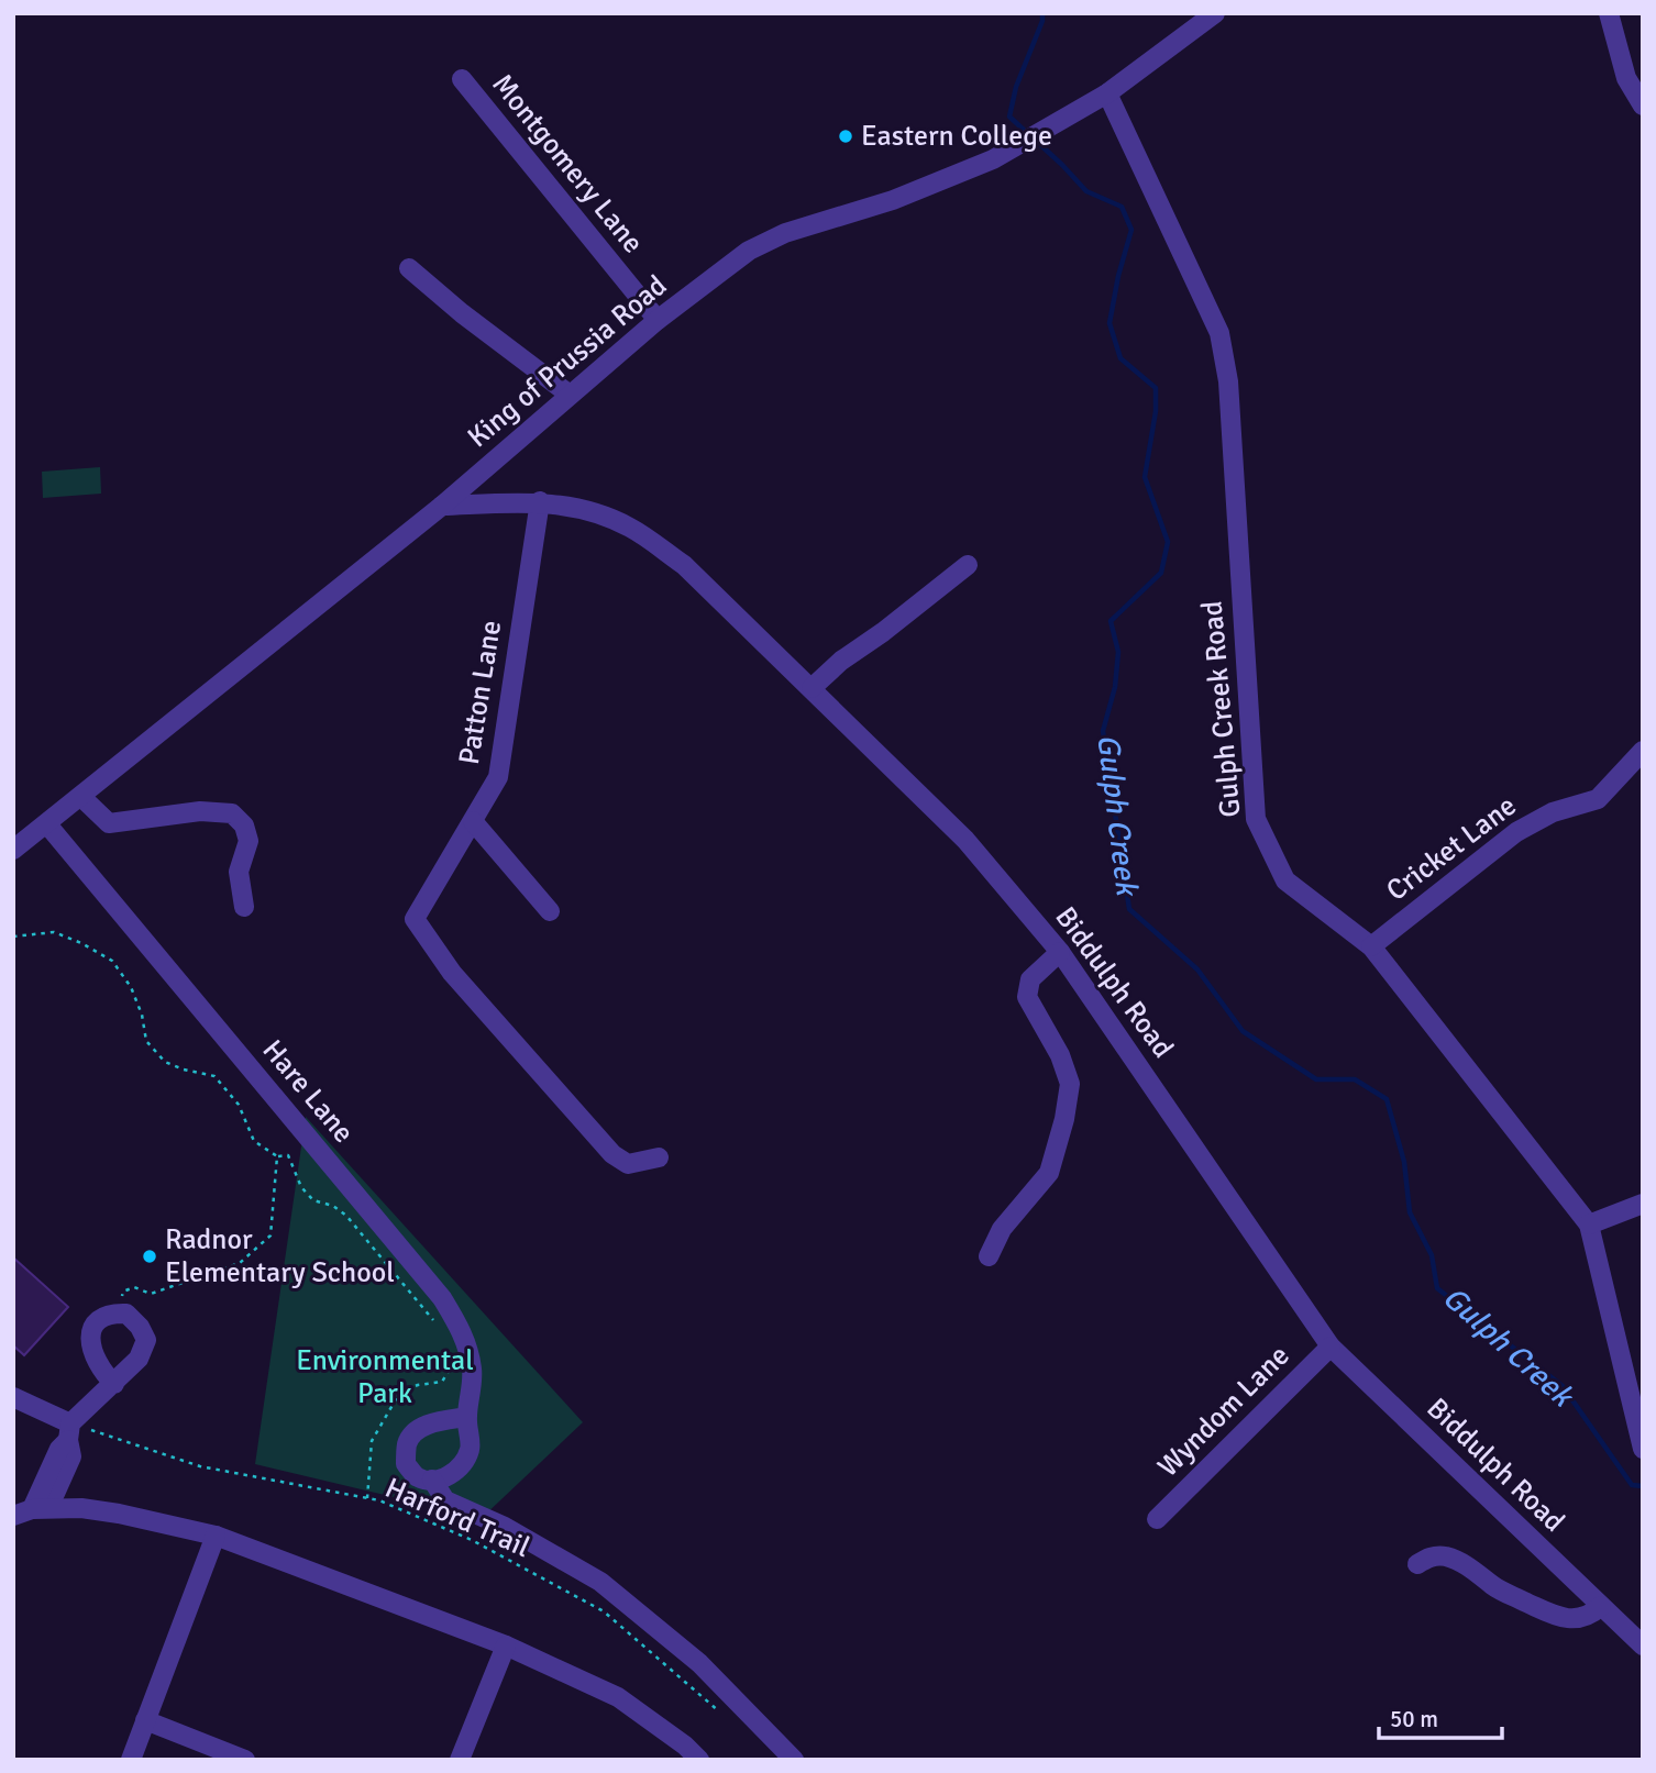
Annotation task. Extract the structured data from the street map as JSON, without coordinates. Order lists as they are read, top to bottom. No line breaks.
{"streets":{"street":["Montgomery Lane","King of Prussia Road","Patton Lane","Gulph Creek Road","Cricket Lane","Biddulph Road","Hare Lane","Wyndom Lane"],"path":["Harford Trail"]},"crossings":[["Montgomery Lane","King of Prussia Road"],["King of Prussia Road","Gulph Creek Road"],["King of Prussia Road","Biddulph Road"],["King of Prussia Road","Hare Lane"],["Patton Lane","Biddulph Road"],["Gulph Creek Road","Cricket Lane"],["Biddulph Road","Wyndom Lane"]],"water":["Gulph Creek"],"parks":["Environmental Park"],"places":["Eastern College","Radnor Elementary School"],"scale_bar":"50 m"}
